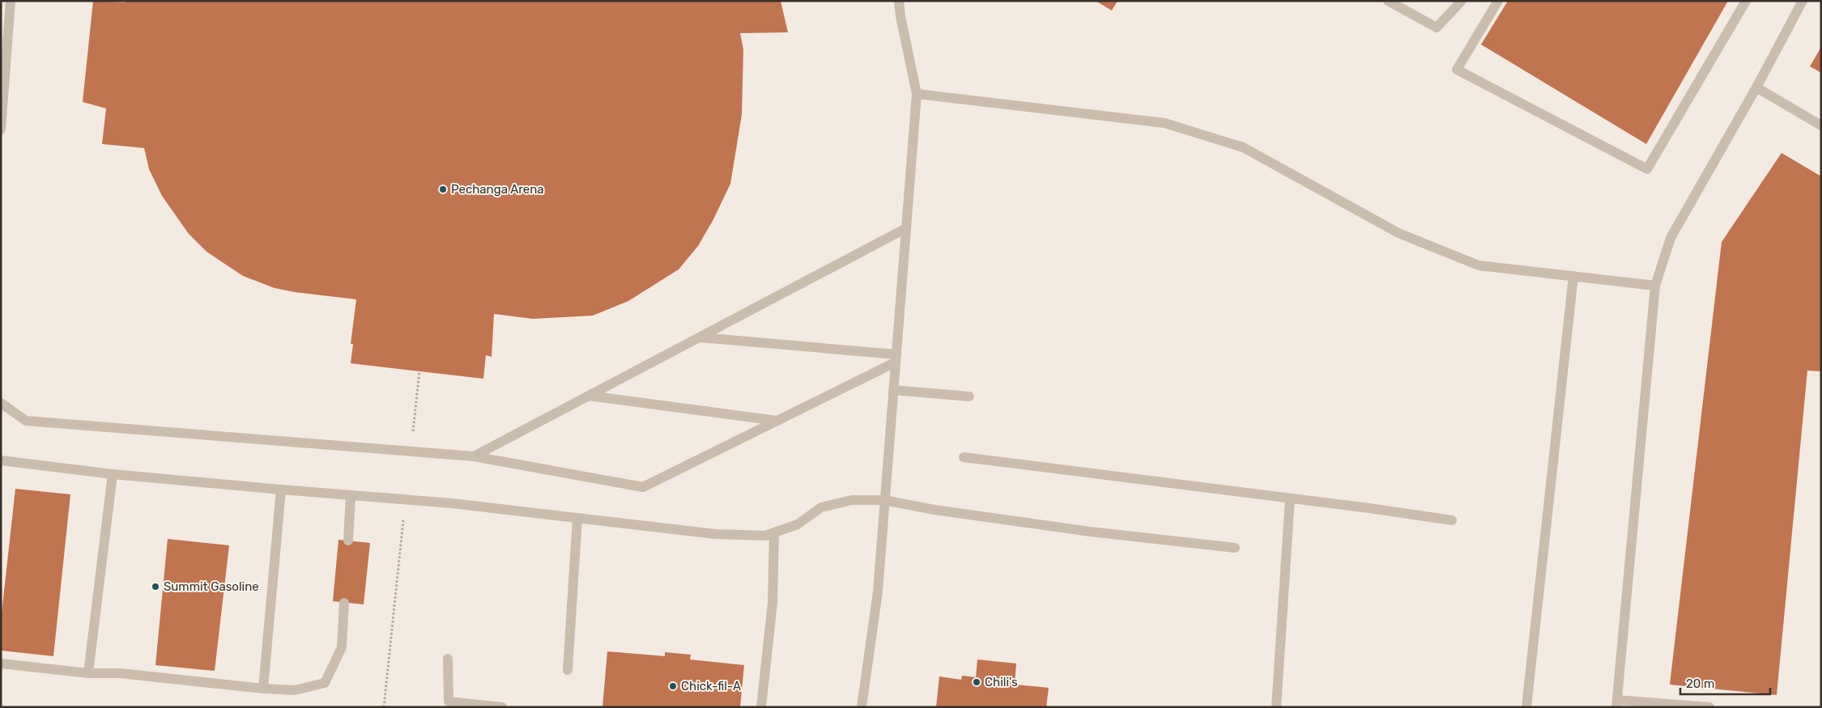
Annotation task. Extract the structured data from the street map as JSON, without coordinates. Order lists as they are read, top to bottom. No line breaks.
{"places":["Pechanga Arena","Summit Gasoline","Chili's","Chick-fil-A"],"scale_bar":"20 m"}
